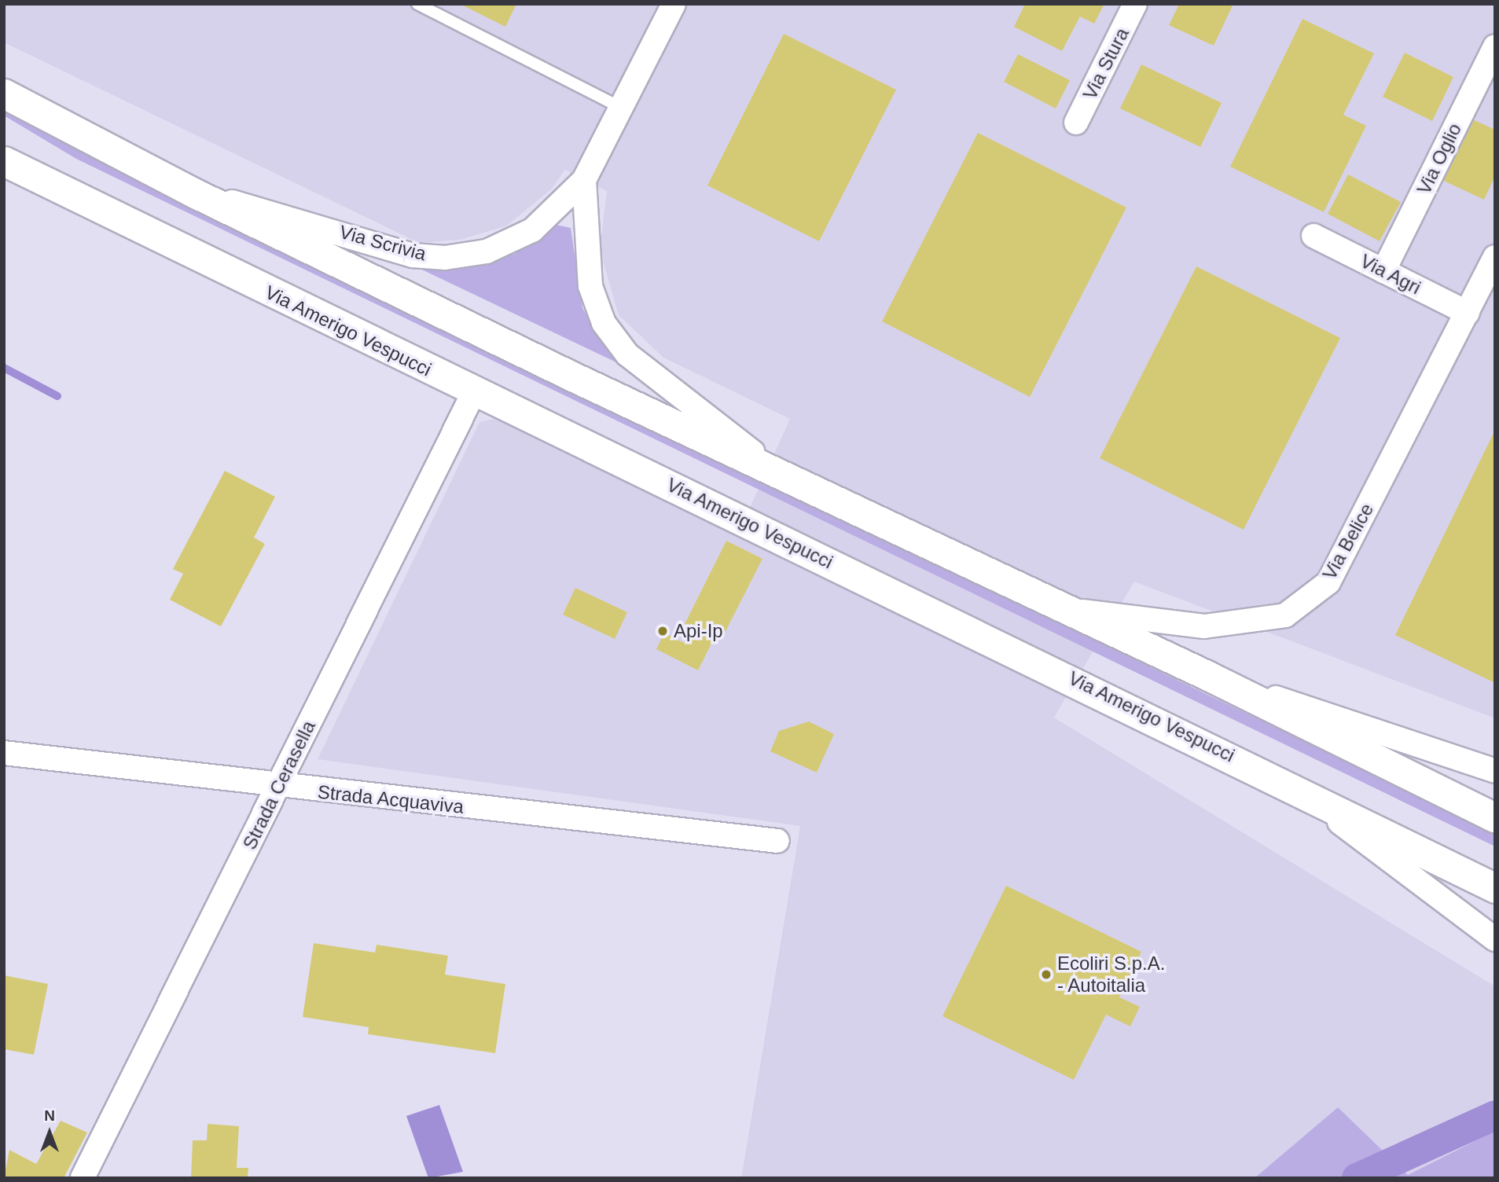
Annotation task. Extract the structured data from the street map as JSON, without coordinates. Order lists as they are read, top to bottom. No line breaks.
{"streets":{"street":["Via Stura","Via Oglio","Via Scrivia","Via Agri","Via Amerigo Vespucci","Via Belice","Strada Cerasella","Strada Acquaviva"]},"crossings":[["Via Oglio","Via Agri"],["Via Agri","Via Belice"],["Via Amerigo Vespucci","Strada Cerasella"],["Strada Cerasella","Strada Acquaviva"]],"places":["Api-Ip","Ecoliri S.p.A. - Autoitalia"],"north":"top"}
